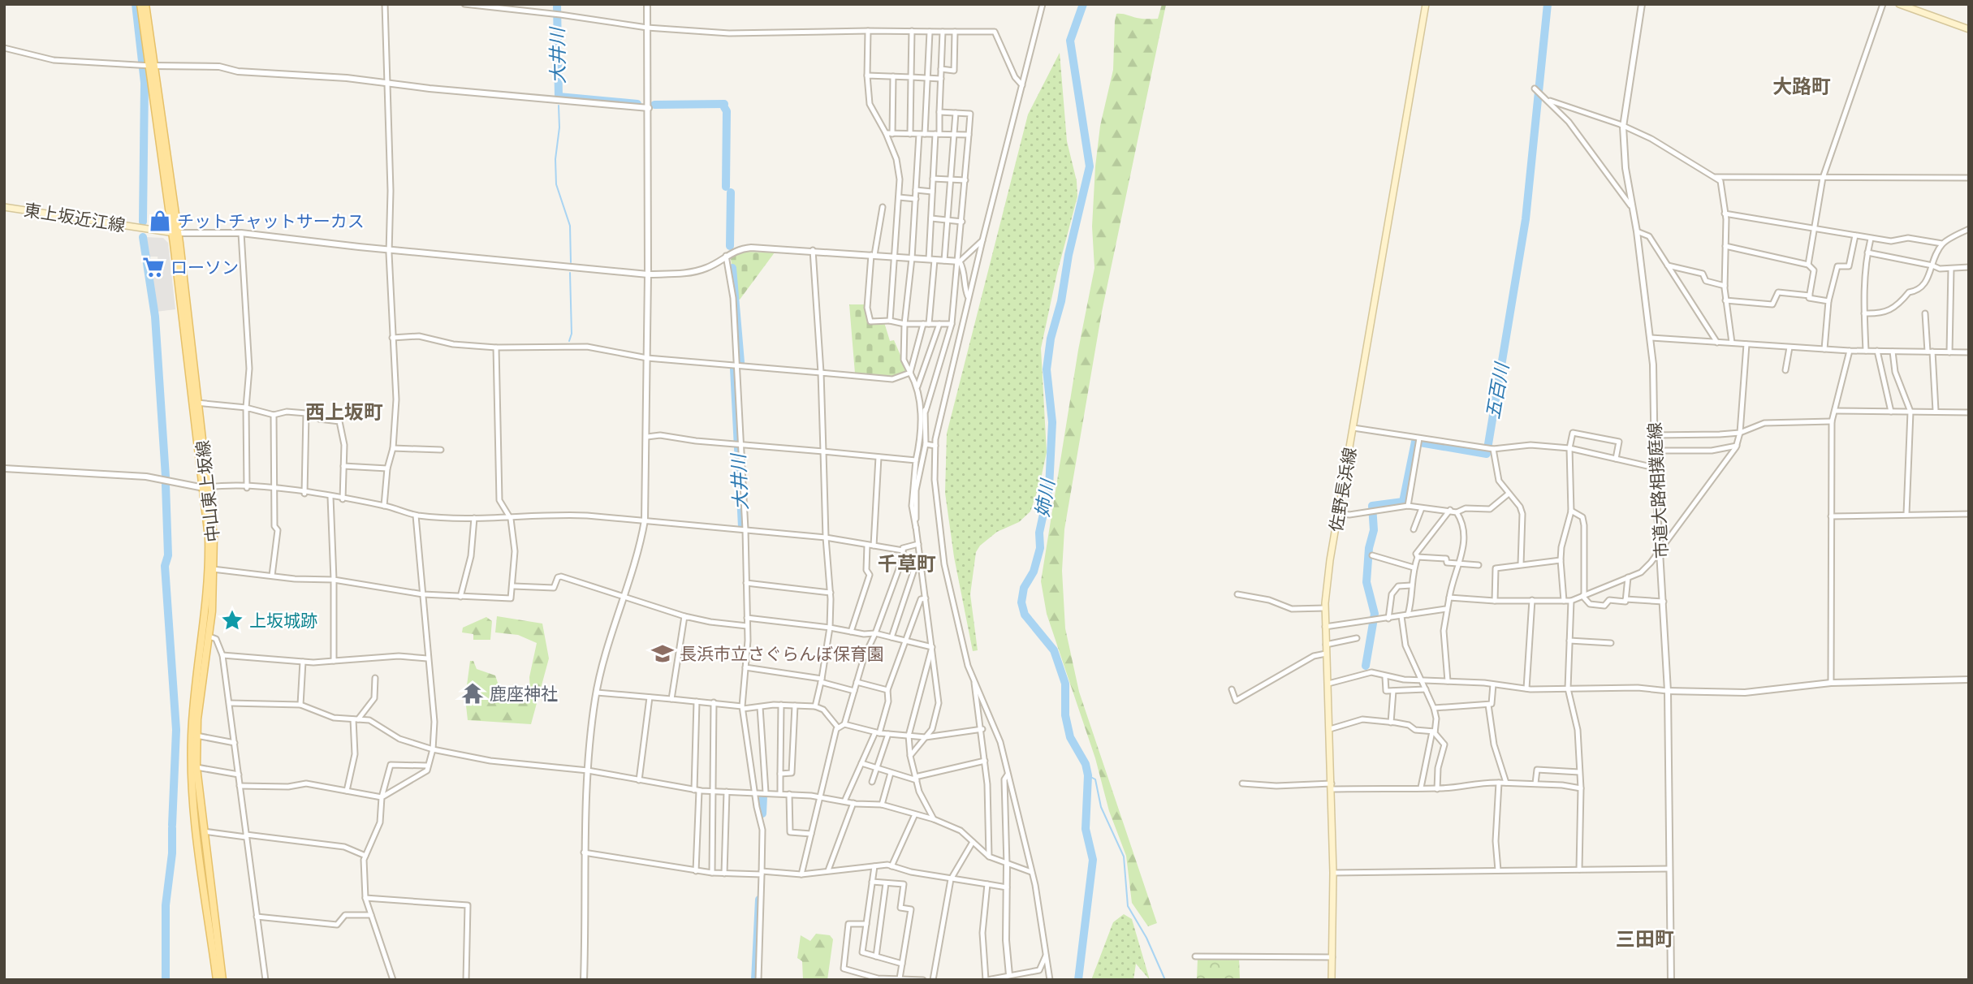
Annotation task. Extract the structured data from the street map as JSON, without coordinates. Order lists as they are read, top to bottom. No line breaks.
{"streets":{"main road":["東上坂近江線","佐野長浜線","中山東上坂線"],"street":["市道大路相撲庭線"]},"crossings":[["東上坂近江線","中山東上坂線"]],"districts":["大路町","西上坂町","千草町","三田町"],"water":["大井川","五百川","姉川"],"places":{"shop":["チットチャットサーカス"],"supermarket":["ローソン"],"place":["上坂城跡"],"school or university":["長浜市立さぐらんぼ保育園"],"temple":["鹿座神社"]}}
